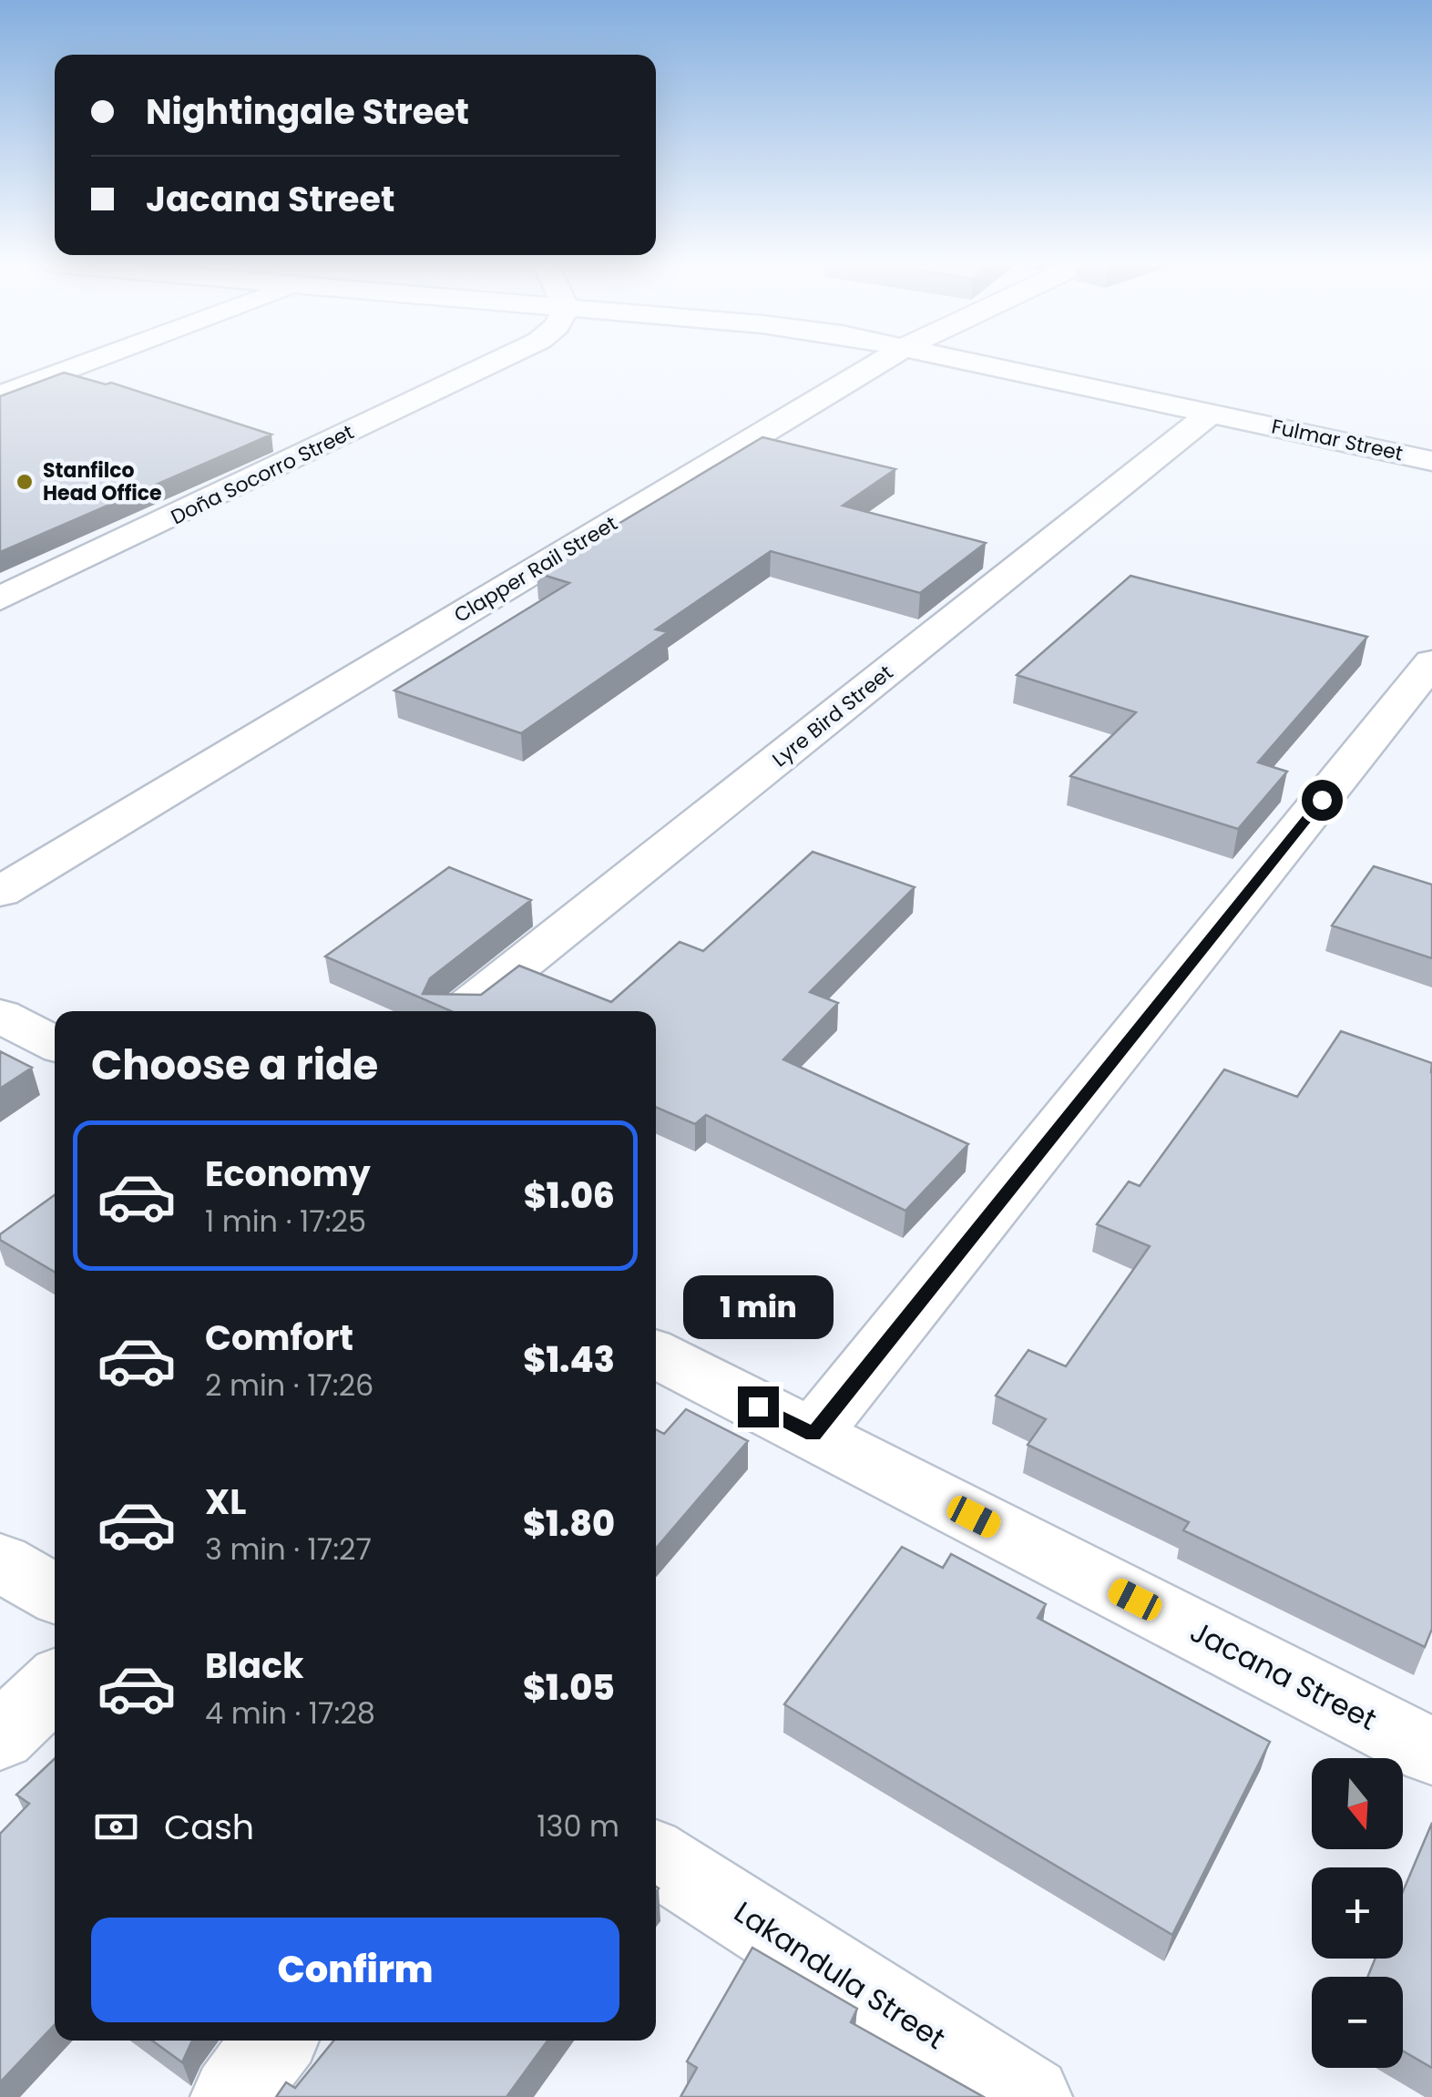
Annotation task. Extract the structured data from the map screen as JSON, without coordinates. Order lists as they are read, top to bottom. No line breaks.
{"streets":{"street":["Fulmar Street","Doña Socorro Street","Clapper Rail Street","Lyre Bird Street","Jacana Street","Lakandula Street"]},"crossings":[["Fulmar Street","Lyre Bird Street"]],"places":["Stanfilco Head Office"],"north":"bottom","page":{"banner":["Nightingale Street","Jacana Street"],"heading":"Choose a ride","list":[{"name":"Economy","note":"1 min · 17:25","value":"$1.06"},{"name":"Comfort","note":"2 min · 17:26","value":"$1.43"},{"name":"XL","note":"3 min · 17:27","value":"$1.80"},{"name":"Black","note":"4 min · 17:28","value":"$1.05"}],"bubble":"1 min","map_buttons":["+","−"],"pay":["Cash","130 m"],"buttons":"Confirm"}}
